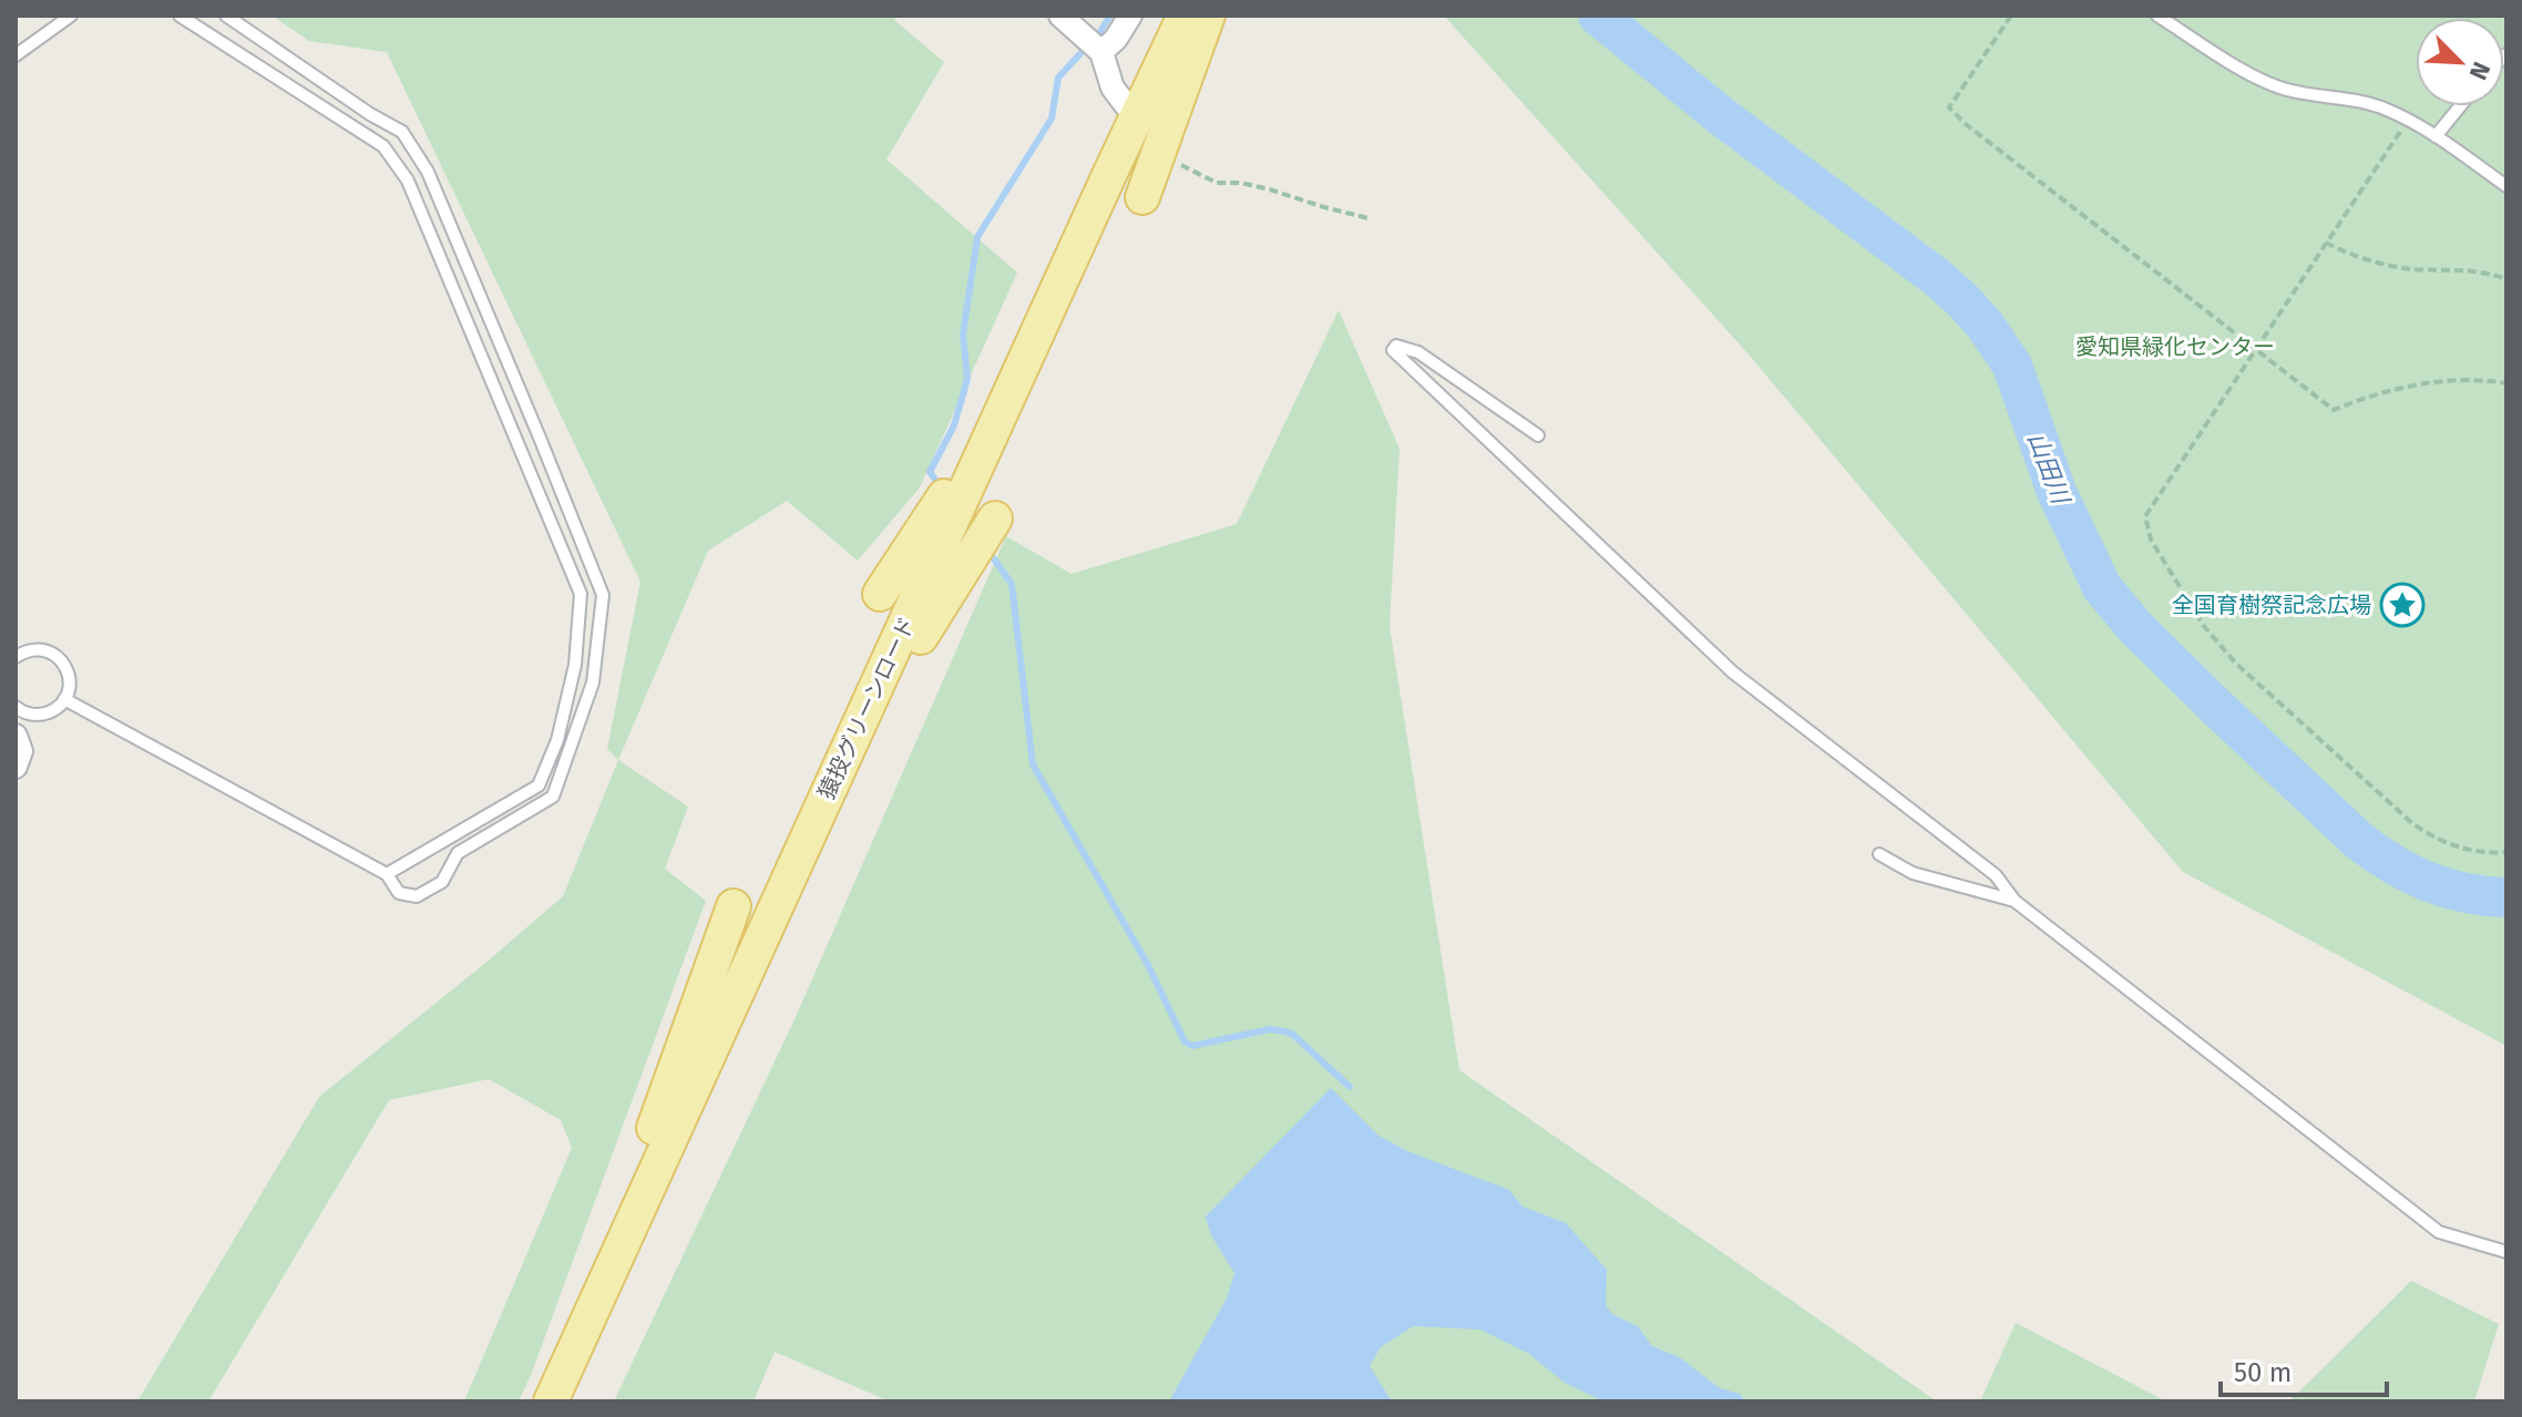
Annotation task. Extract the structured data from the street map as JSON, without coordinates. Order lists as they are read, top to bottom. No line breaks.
{"streets":{"main road":["猿投グリーンロード"]},"water":["山田川"],"parks":["愛知県緑化センター"],"places":{"place":["全国育樹祭記念広場"]},"scale_bar":"50 m","north":"bottom right"}
